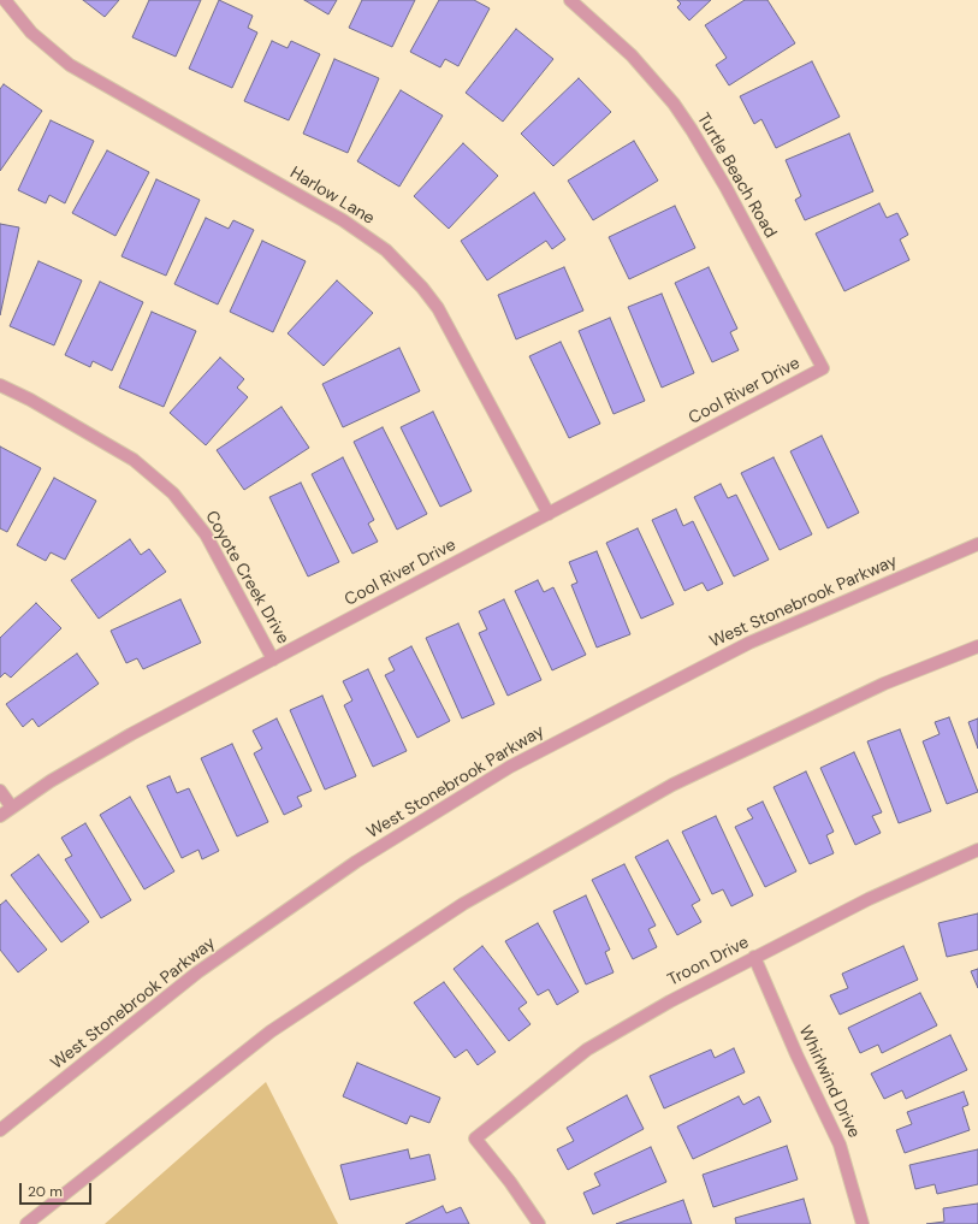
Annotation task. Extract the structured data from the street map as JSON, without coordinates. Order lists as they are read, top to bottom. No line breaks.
{"streets":{"street":["Turtle Beach Road","Harlow Lane","Cool River Drive","Coyote Creek Drive","West Stonebrook Parkway","Troon Drive","Whirlwind Drive"]},"crossings":[["Turtle Beach Road","Cool River Drive"],["Harlow Lane","Cool River Drive"],["Cool River Drive","Coyote Creek Drive"],["Troon Drive","Whirlwind Drive"]],"scale_bar":"20 m"}
